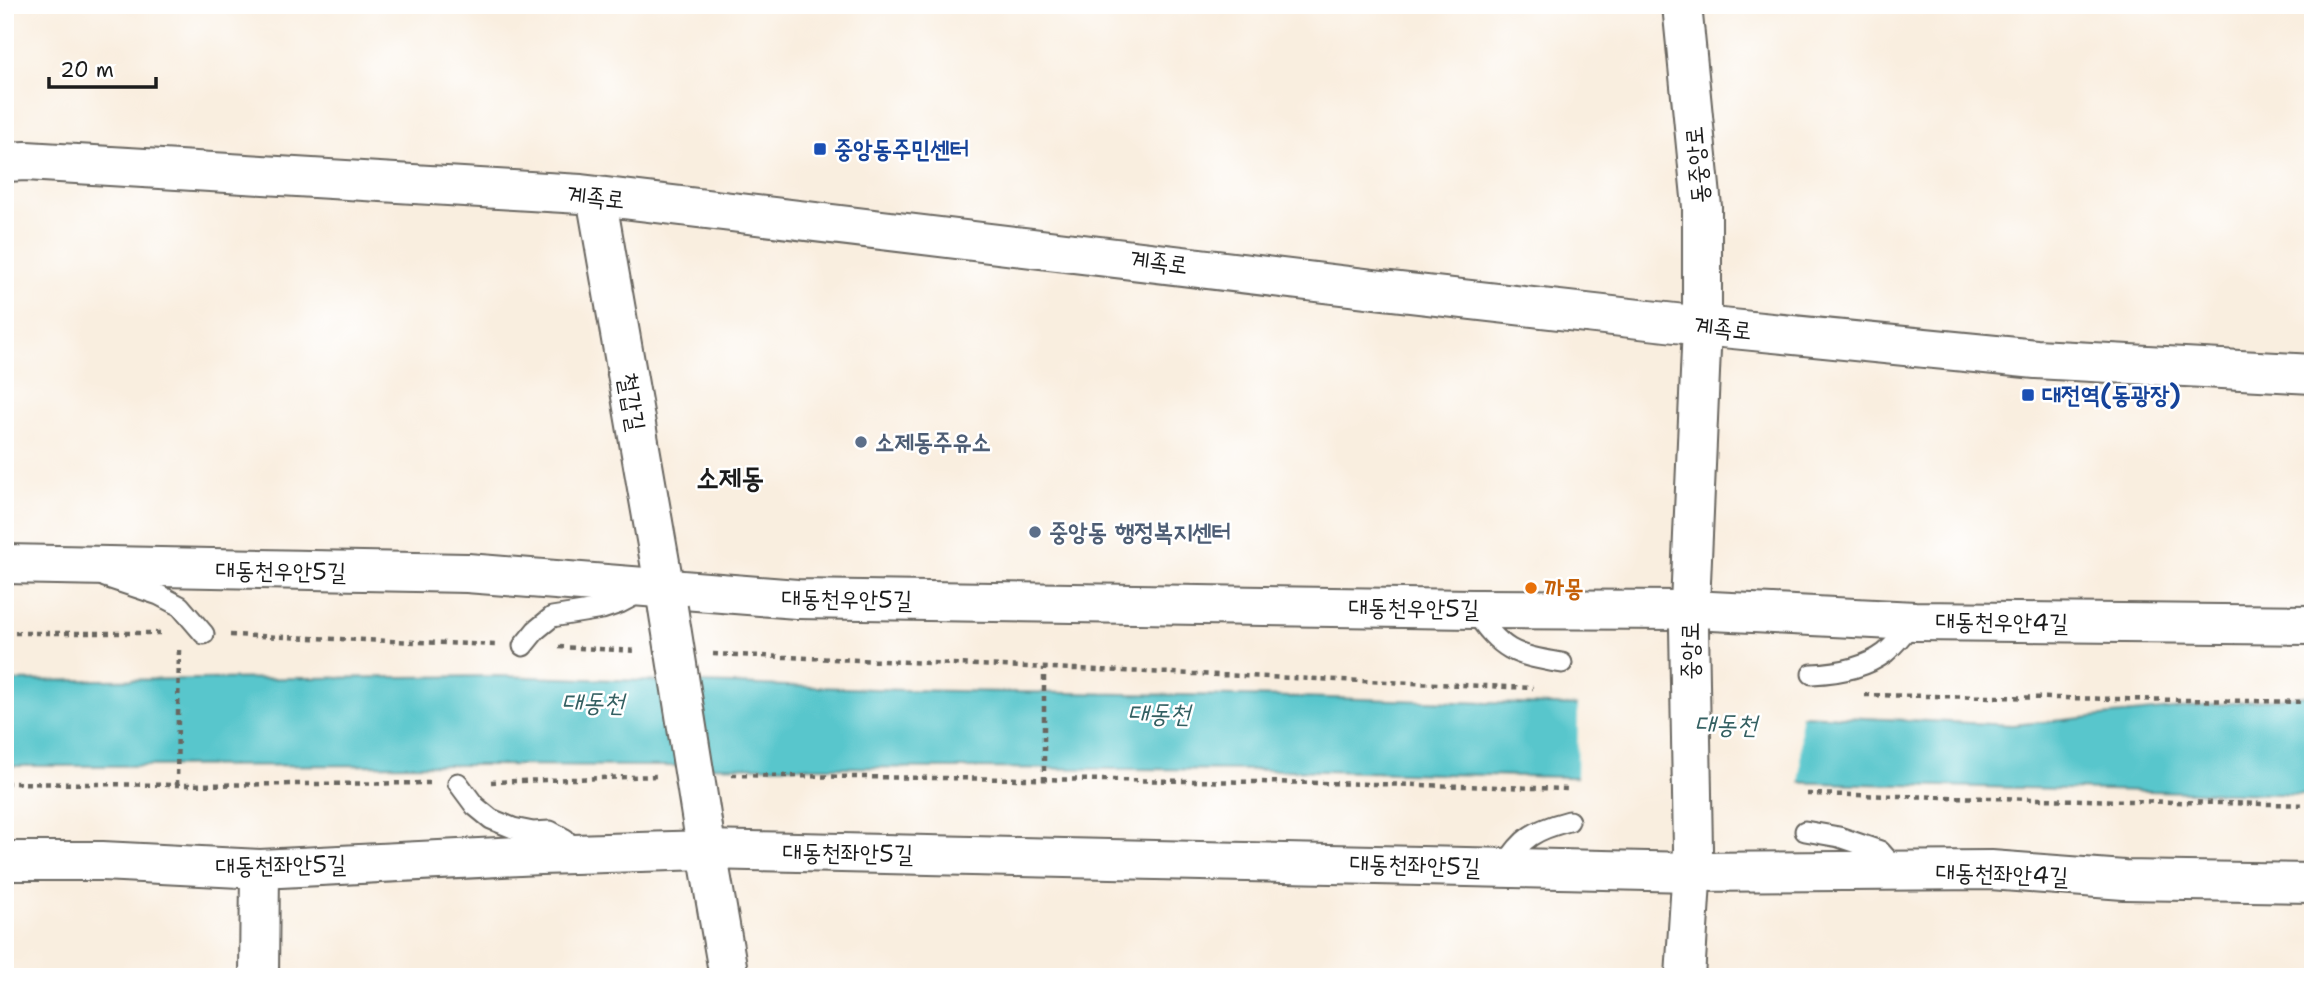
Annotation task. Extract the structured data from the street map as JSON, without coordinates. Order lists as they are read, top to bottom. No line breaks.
{"streets":{"street":["동중앙로","계족로","철갑길","대동천우안5길","대동천우안4길","중앙로","대동천좌안5길","대동천좌안4길"]},"crossings":[["동중앙로","계족로"],["동중앙로","중앙로"],["계족로","철갑길"],["계족로","중앙로"],["철갑길","대동천우안5길"],["철갑길","대동천좌안5길"],["대동천우안5길","대동천우안4길"],["대동천우안5길","중앙로"],["대동천우안4길","중앙로"],["중앙로","대동천좌안5길"],["중앙로","대동천좌안4길"],["대동천좌안5길","대동천좌안4길"]],"districts":["소제동"],"water":["대동천"],"places":{"transit":["중앙동주민센터","대전역(동광장)"],"other":["소제동주유소","중앙동 행정복지센터","까몽"]},"scale_bar":"20 m"}
